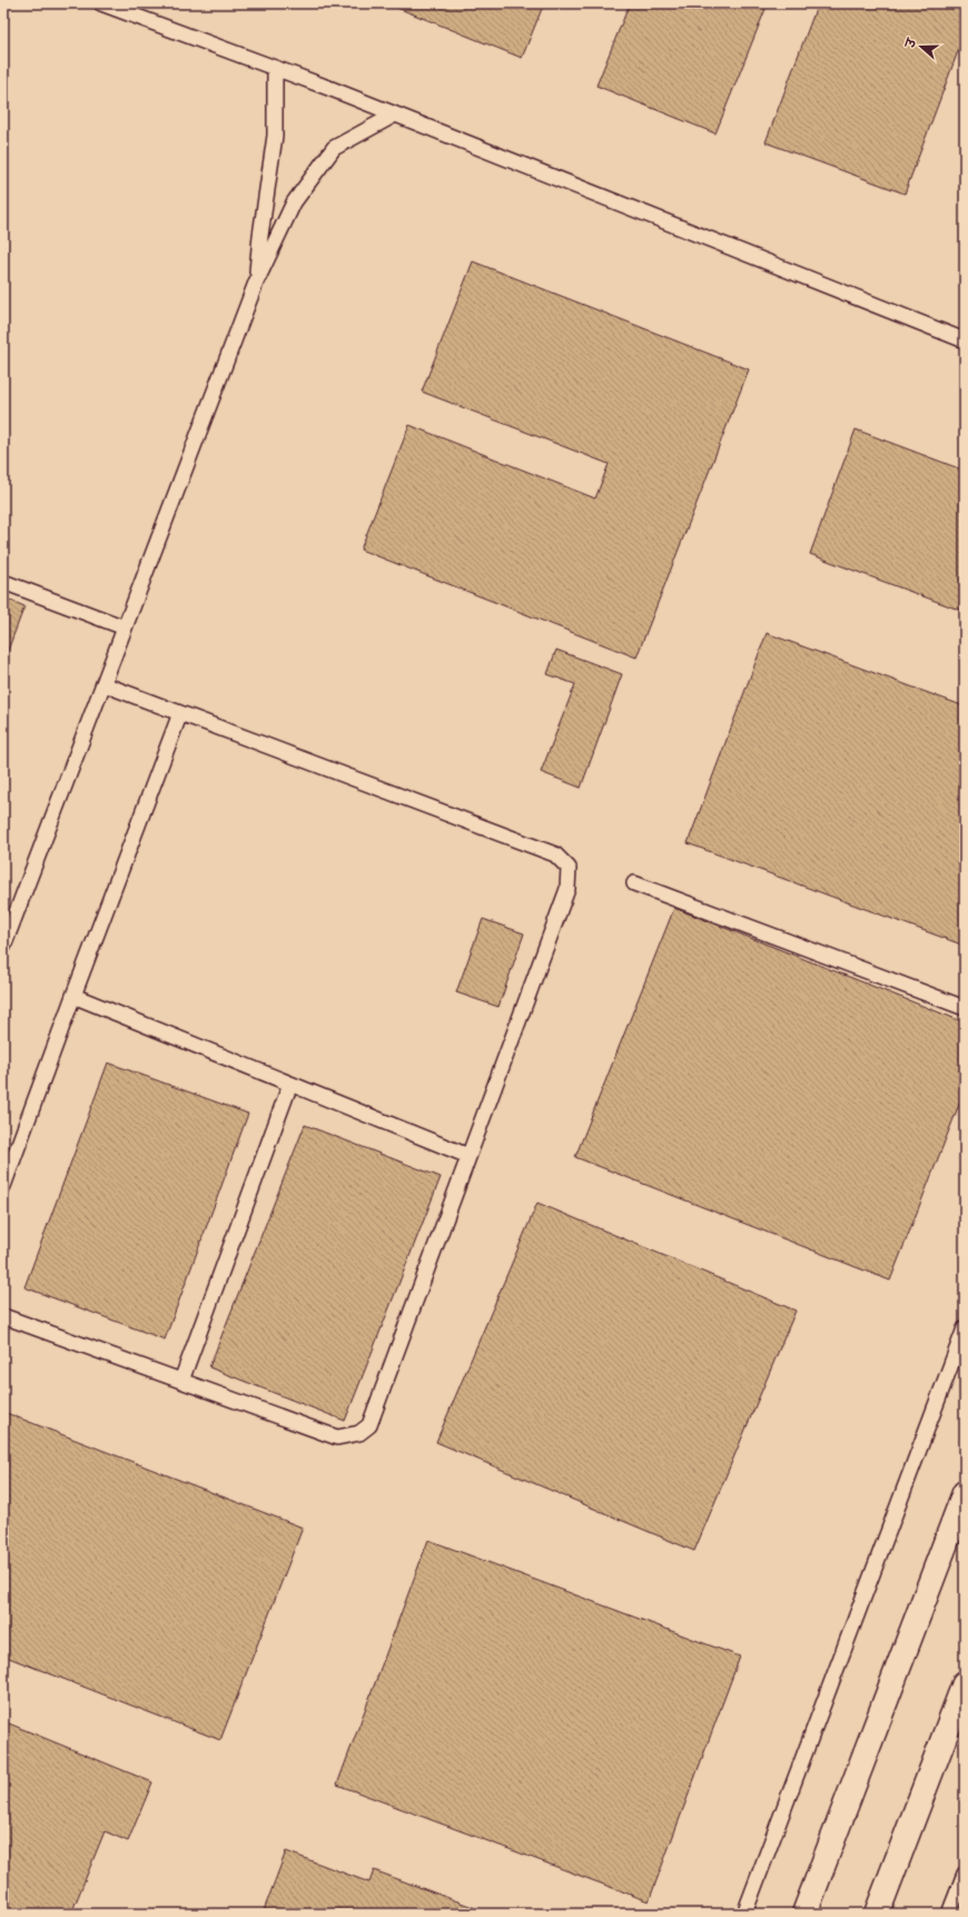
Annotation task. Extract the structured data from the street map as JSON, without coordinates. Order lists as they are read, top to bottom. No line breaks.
{"north":"left"}
